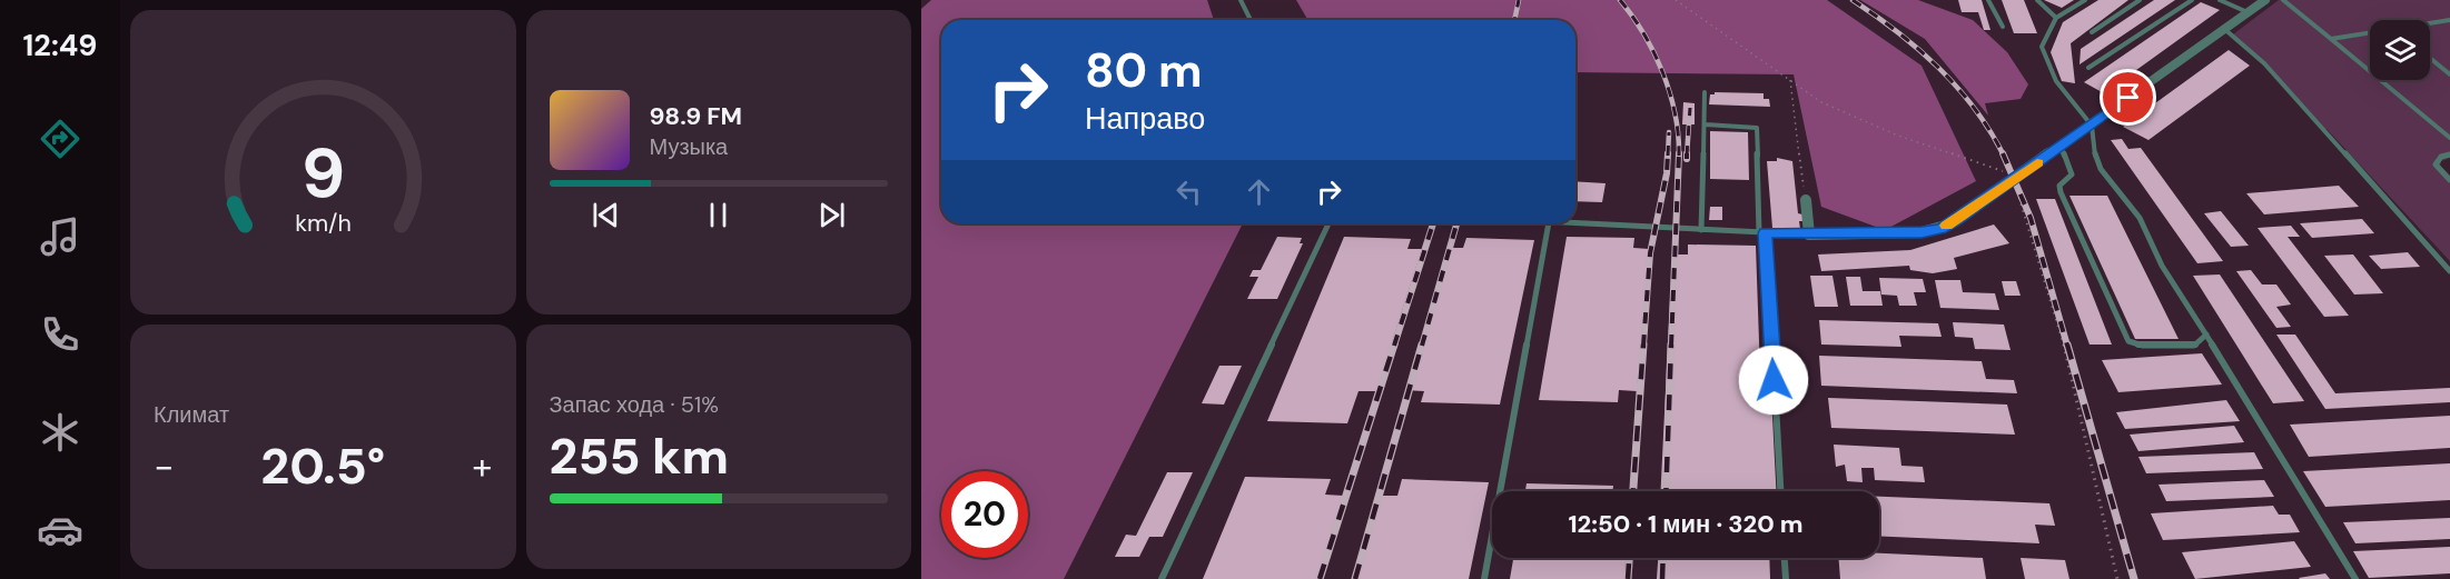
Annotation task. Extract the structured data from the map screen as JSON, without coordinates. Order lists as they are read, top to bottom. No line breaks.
{"page":{"tabs":"12:49","turn":["80 m","Направо"],"song":["98.9 FM","Музыка"],"tile":["Климат",["Запас хода · 51%","255 km"]],"heat":["−","20.5°","+"],"limit":"20","trip":"12:50 · 1 мин · 320 m","gauge":["9","km/h"]}}
